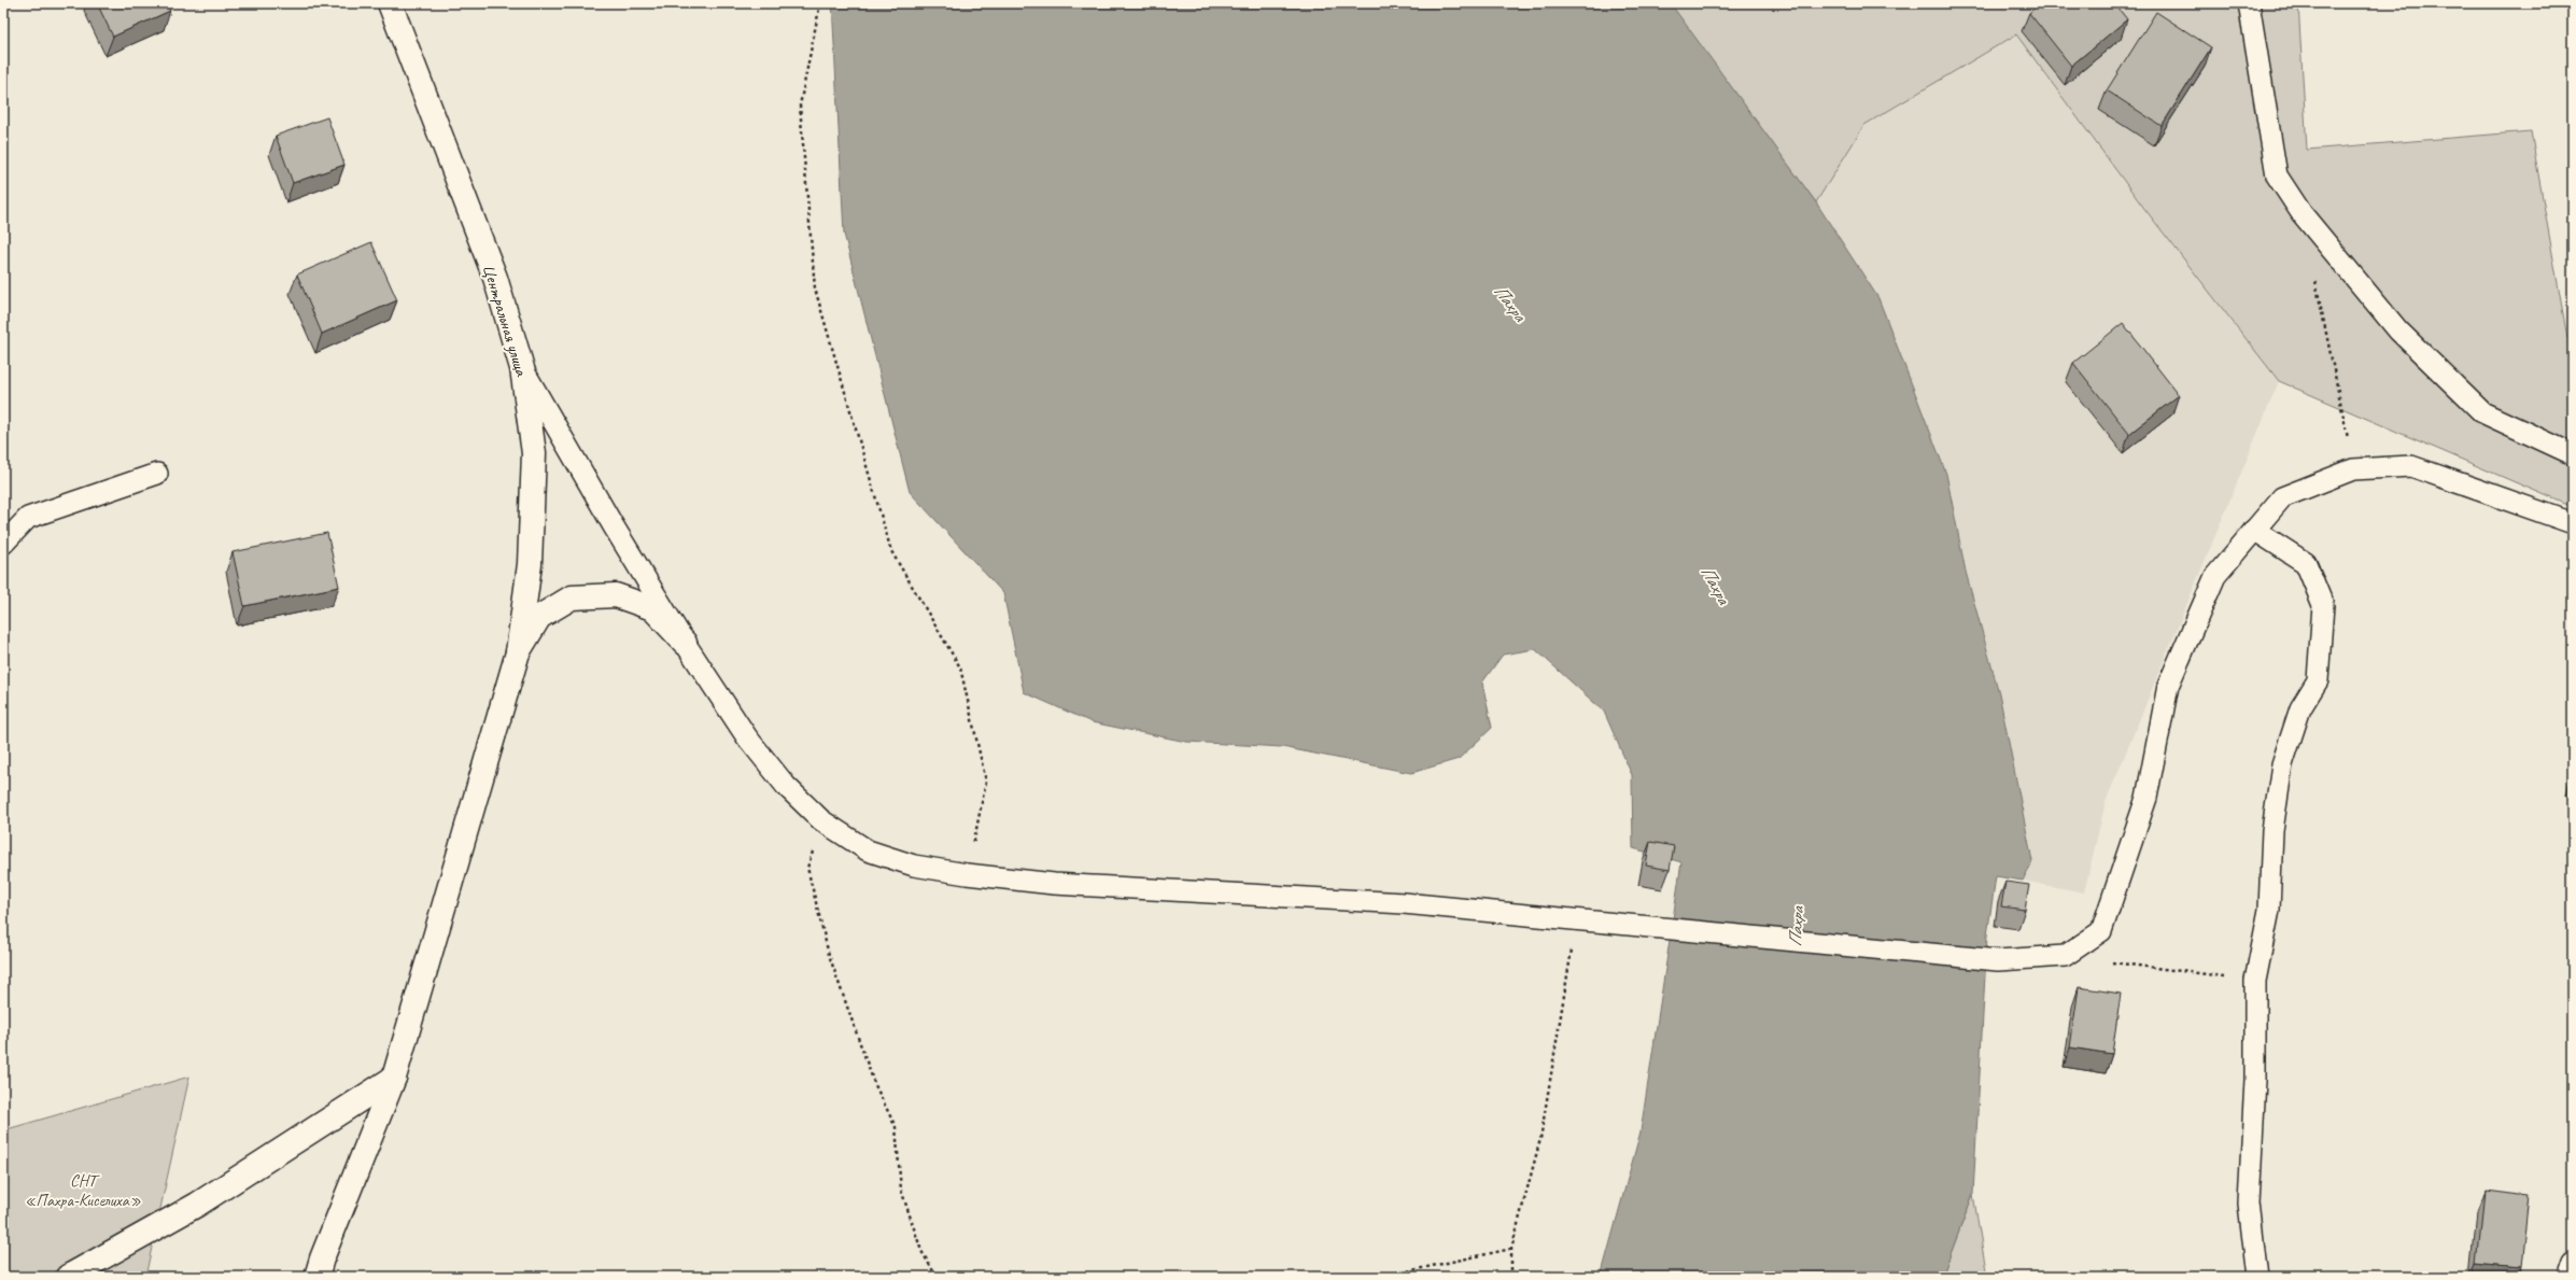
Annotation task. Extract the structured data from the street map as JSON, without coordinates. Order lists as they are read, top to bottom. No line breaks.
{"streets":{"street":["Центральная улица"]},"water":["Пахра"],"parks":["СНТ «Пахра-Киселиха»"]}
